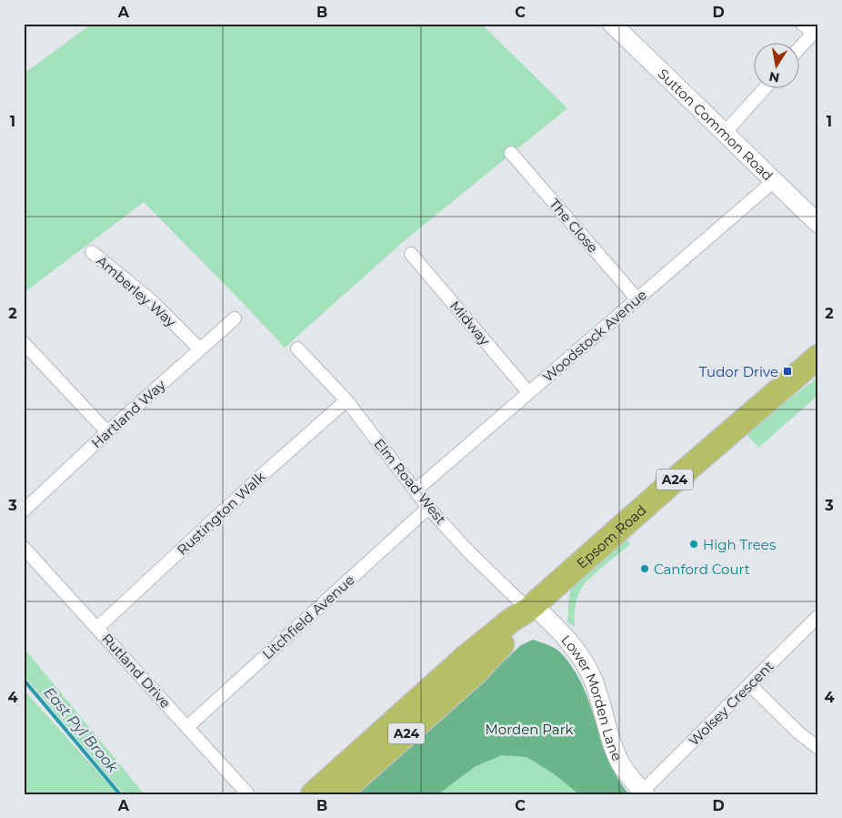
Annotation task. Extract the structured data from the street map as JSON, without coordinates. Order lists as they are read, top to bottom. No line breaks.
{"streets":{"highway":["A24","Epsom Road"],"main road":["Sutton Common Road","Lower Morden Lane"],"street":["The Close","Amberley Way","Midway","Woodstock Avenue","Hartland Way","Elm Road West","Rustington Walk","Litchfield Avenue","Rutland Drive","Wolsey Crescent"]},"crossings":[["Sutton Common Road","Woodstock Avenue"],["The Close","Woodstock Avenue"],["Amberley Way","Hartland Way"],["Midway","Woodstock Avenue"],["Woodstock Avenue","Elm Road West"],["Elm Road West","Rustington Walk"],["Elm Road West","Epsom Road"],["Elm Road West","Litchfield Avenue"],["Elm Road West","Lower Morden Lane"],["Rustington Walk","Rutland Drive"],["Epsom Road","Lower Morden Lane"],["Litchfield Avenue","Rutland Drive"],["Lower Morden Lane","Wolsey Crescent"]],"water":["East Pyl Brook"],"parks":["Morden Park"],"places":{"transit":["Tudor Drive"],"other":["High Trees","Canford Court"]},"north":"bottom","grid":{"columns":["A","B","C","D"],"rows":["1","2","3","4"]}}
